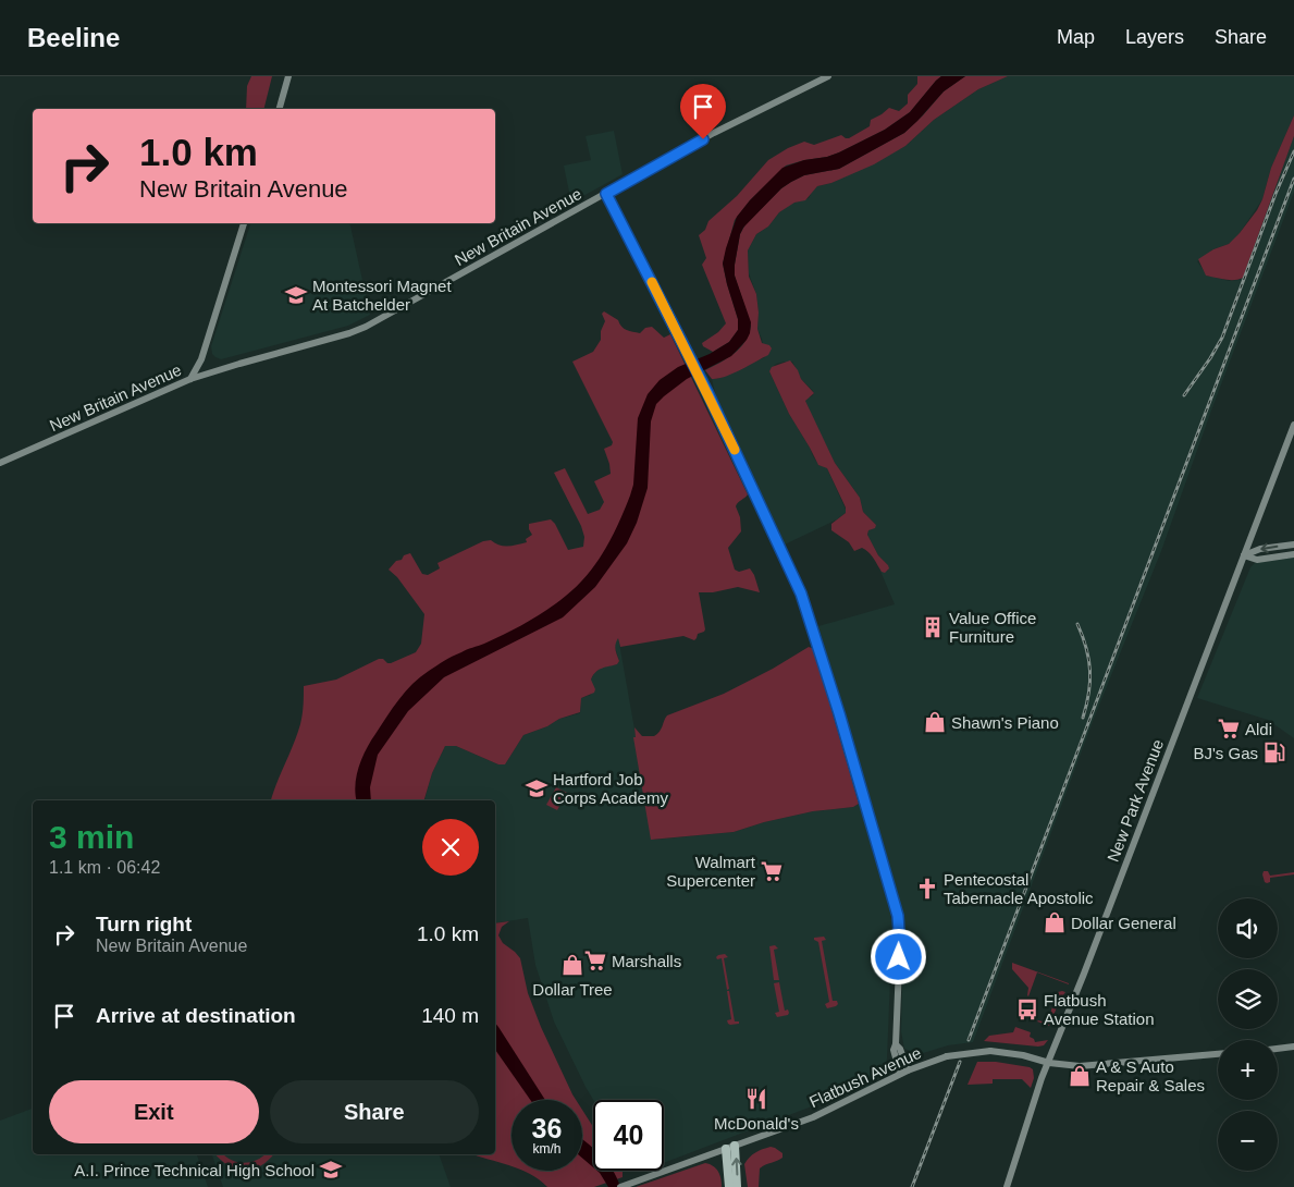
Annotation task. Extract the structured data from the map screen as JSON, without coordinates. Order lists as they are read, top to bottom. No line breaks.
{"streets":{"main road":["New Britain Avenue","New Park Avenue","Flatbush Avenue"]},"crossings":[["New Park Avenue","Flatbush Avenue"]],"places":{"school or university":["Montessori Magnet At Batchelder","Hartford Job Corps Academy","A.I. Prince Technical High School"],"building":["Value Office Furniture"],"shop":["Shawn's Piano","Dollar General","Dollar Tree","A & S Auto Repair & Sales"],"supermarket":["Aldi","Walmart Supercenter","Marshalls"],"fuel station":["BJ's Gas"],"church":["Pentecostal Tabernacle Apostolic"],"bus stop":["Flatbush Avenue Station"],"restaurant":["McDonald's"]},"page":{"header":"Beeline","nav":["Map","Layers","Share"],"turn":["1.0 km","New Britain Avenue"],"heading":["3 min","1.1 km · 06:42"],"list":[{"name":"Turn right","note":"New Britain Avenue","value":"1.0 km"},{"name":"Arrive at destination","value":"140 m"}],"map_buttons":["+","−"],"buttons":["Exit","Share"],"speed":"36 km/h","limit":"40"}}
